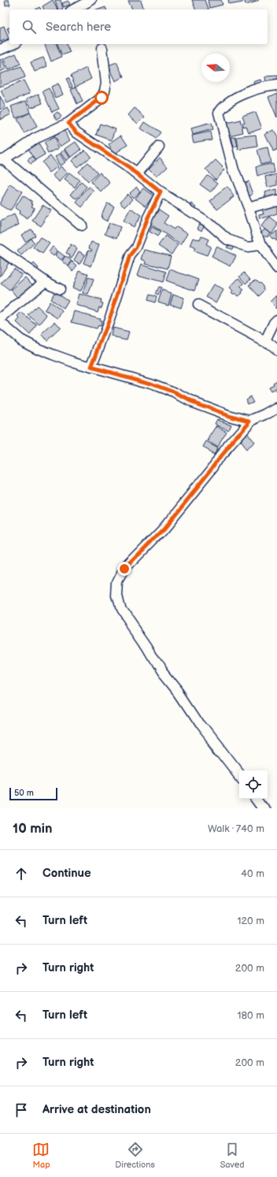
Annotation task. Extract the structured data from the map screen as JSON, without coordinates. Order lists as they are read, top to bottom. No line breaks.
{"scale_bar":"50 m","north":"left","page":{"search":"Search here","scale":"50 m","heading":["10 min","Walk · 740 m"],"list":[["Continue","40 m"],["Turn left","120 m"],["Turn right","200 m"],["Turn left","180 m"],["Turn right","200 m"],"Arrive at destination"],"nav":["Map","Directions","Saved"]}}
